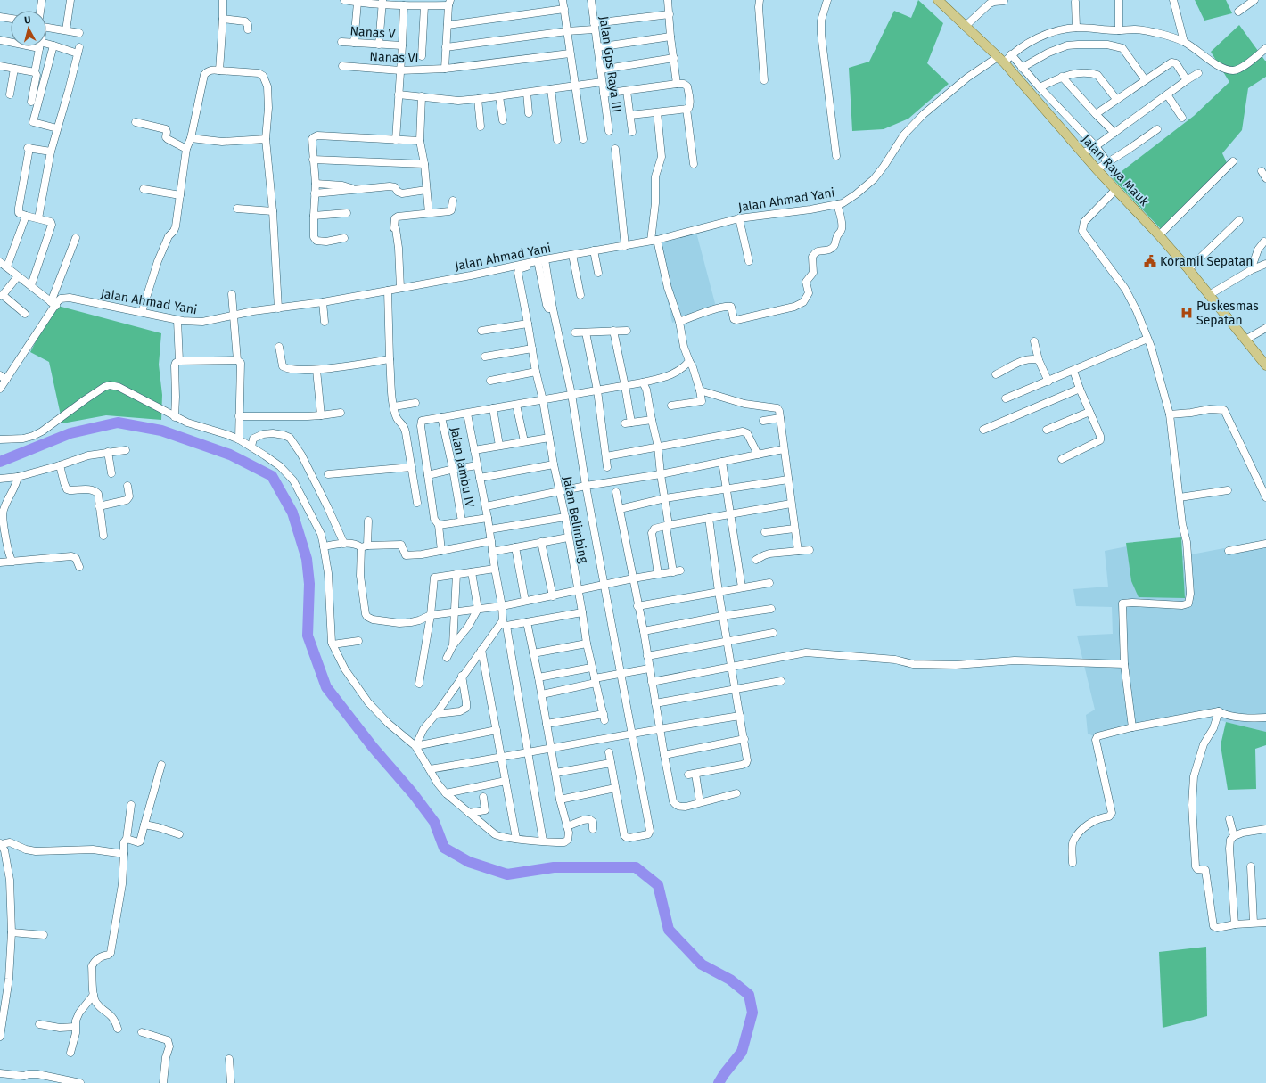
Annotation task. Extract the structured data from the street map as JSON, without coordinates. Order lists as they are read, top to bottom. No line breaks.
{"streets":{"main road":["Jalan Raya Mauk"],"street":["Nanas V","Nanas VI","Jalan Gps Raya III","Jalan Ahmad Yani","Jalan Jambu IV","Jalan Belimbing"]},"crossings":[["Jalan Raya Mauk","Jalan Ahmad Yani"],["Jalan Ahmad Yani","Jalan Belimbing"]],"places":{"public building":["Koramil Sepatan"],"hospital":["Puskesmas Sepatan"]},"north":"top"}
